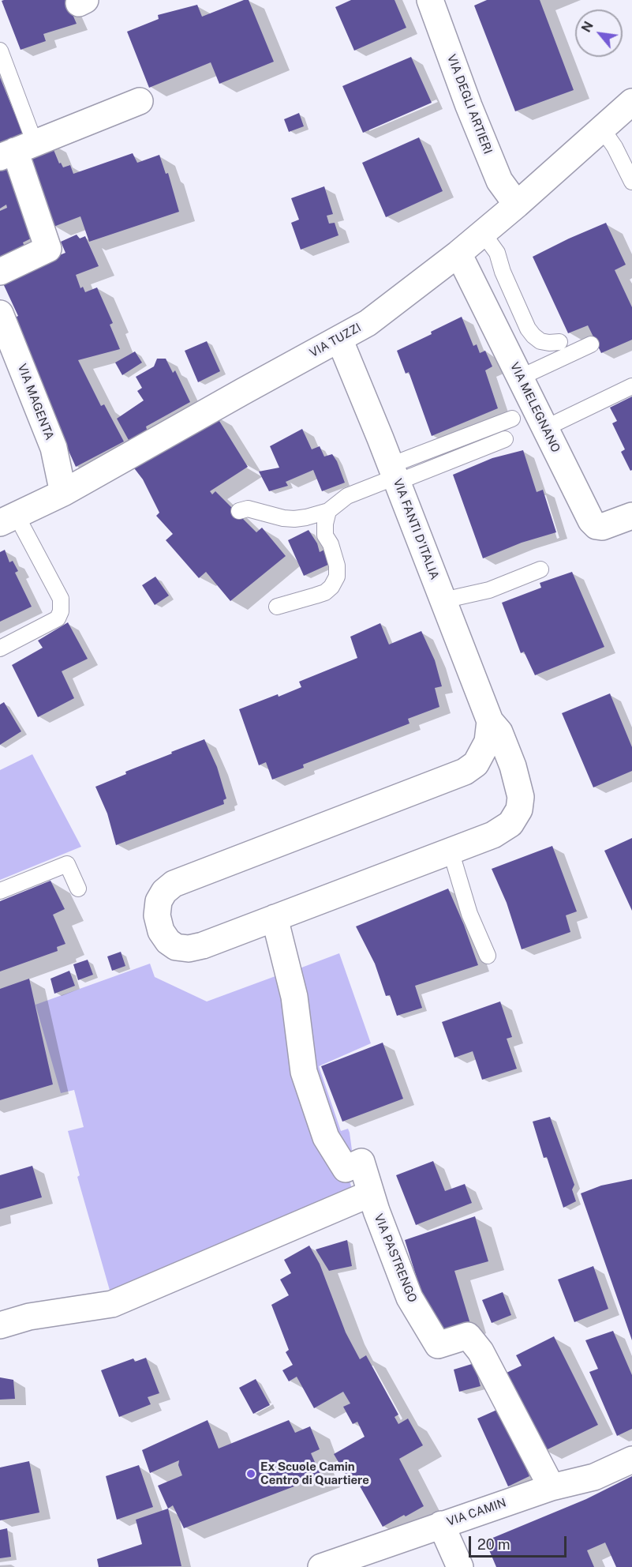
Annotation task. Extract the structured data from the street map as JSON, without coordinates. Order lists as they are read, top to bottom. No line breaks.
{"streets":{"street":["VIA DEGLI ARTIERI","VIA TUZZI","VIA MAGENTA","VIA MELEGNANO","VIA FANTI D'ITALIA","VIA PASTRENGO","VIA CAMIN"]},"crossings":[["VIA DEGLI ARTIERI","VIA TUZZI"],["VIA TUZZI","VIA MAGENTA"],["VIA TUZZI","VIA MELEGNANO"],["VIA TUZZI","VIA FANTI D'ITALIA"],["VIA FANTI D'ITALIA","VIA PASTRENGO"],["VIA PASTRENGO","VIA CAMIN"]],"places":["Ex Scuole Camin Centro di Quartiere"],"scale_bar":"20 m","north":"top left"}
